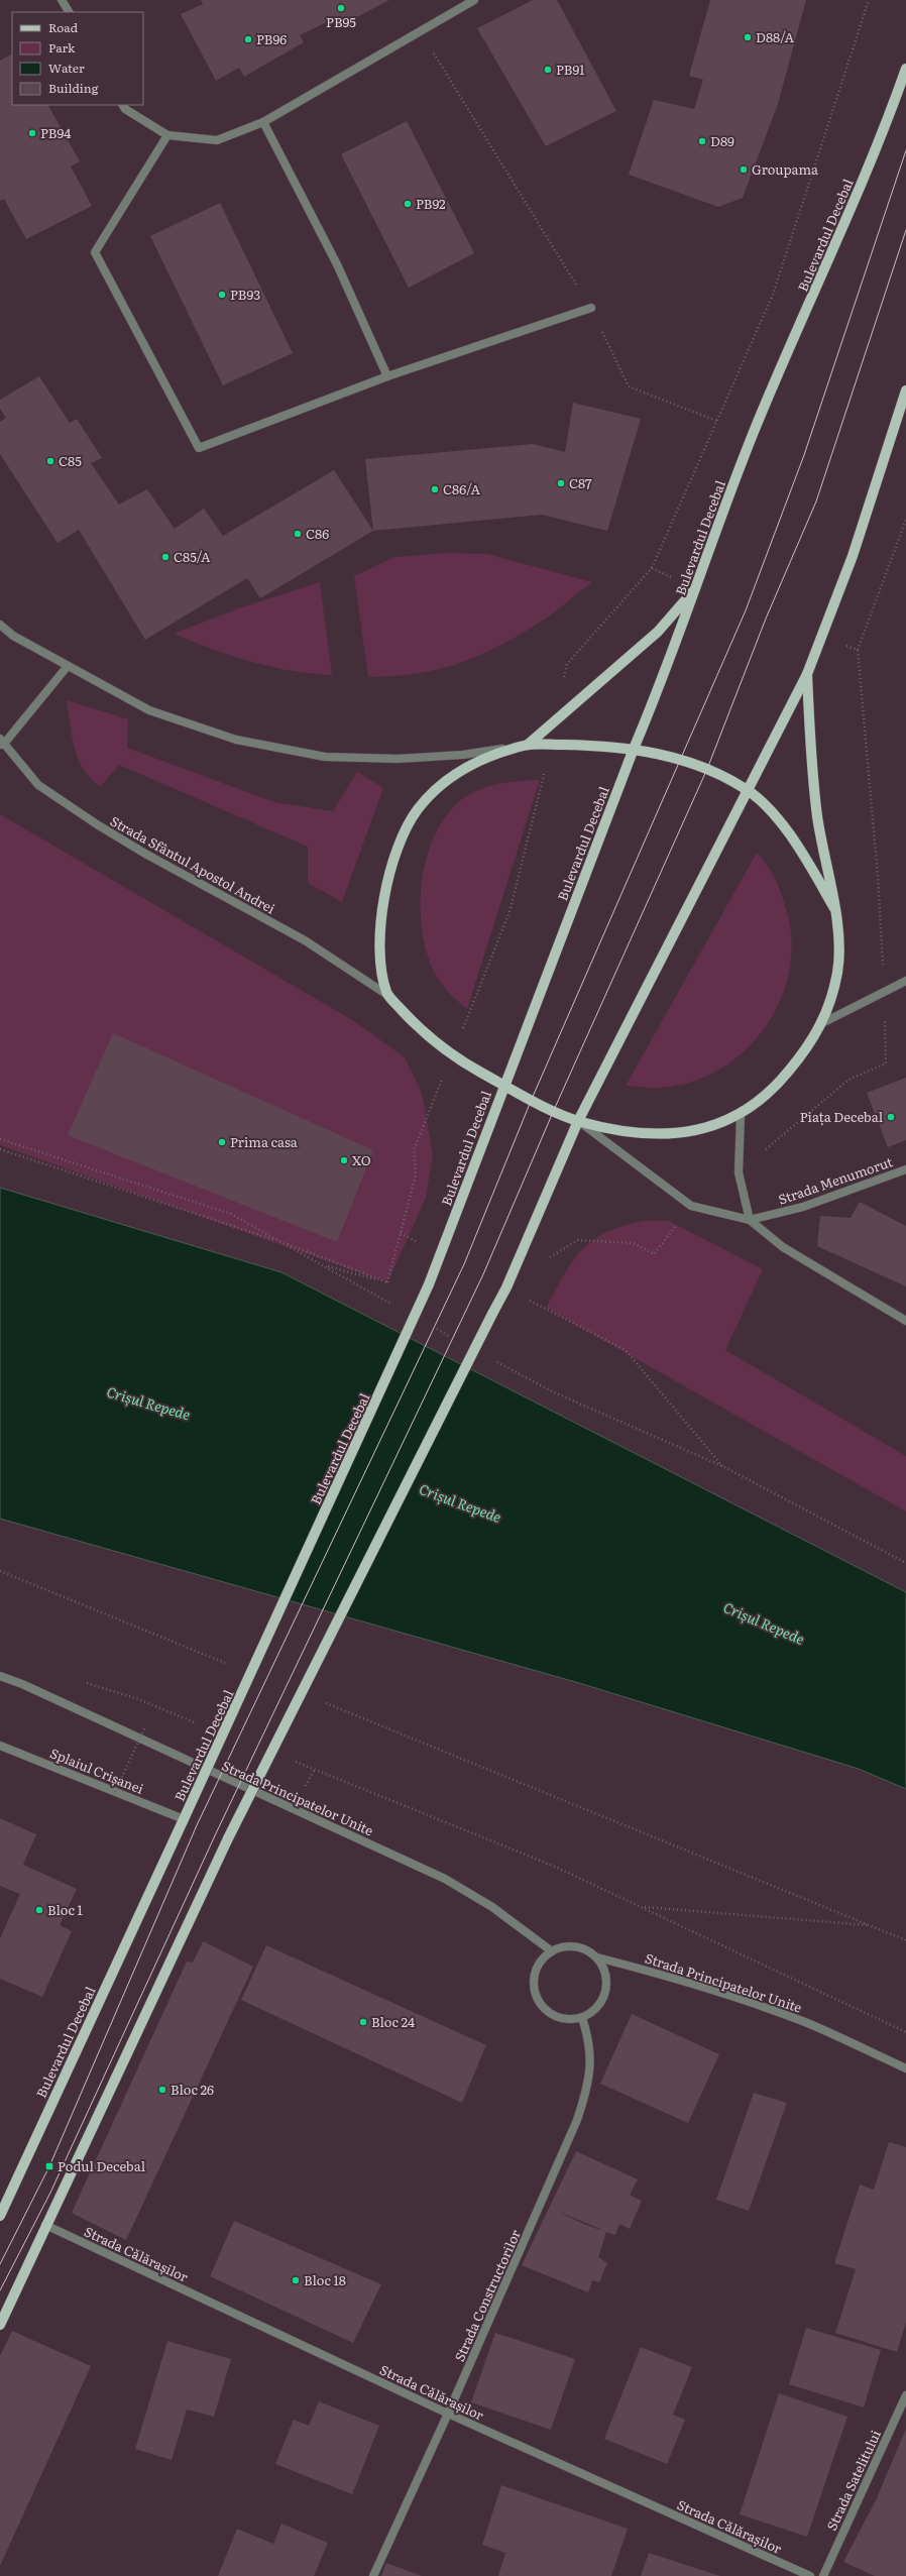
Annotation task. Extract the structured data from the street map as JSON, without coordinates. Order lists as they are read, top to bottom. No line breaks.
{"streets":{"main road":["Bulevardul Decebal"],"street":["Strada Sfântul Apostol Andrei","Strada Menumorut","Splaiul Crișanei","Strada Principatelor Unite","Strada Călărașilor","Strada Constructorilor","Strada Satelitului"]},"crossings":[["Bulevardul Decebal","Splaiul Crișanei"],["Strada Principatelor Unite","Strada Constructorilor"],["Strada Călărașilor","Strada Constructorilor"]],"water":["Crișul Repede"],"places":{"other":["PB95","D88/A","PB96","PB91","PB94","D89","Groupama","PB92","PB93","C85","C87","C86/A","C86","C85/A","Piața Decebal","Prima casa","XO","Bloc 1","Bloc 24","Bloc 26","Bloc 18"],"transit":["Podul Decebal"]},"legend":["Road","Park","Water","Building"]}
